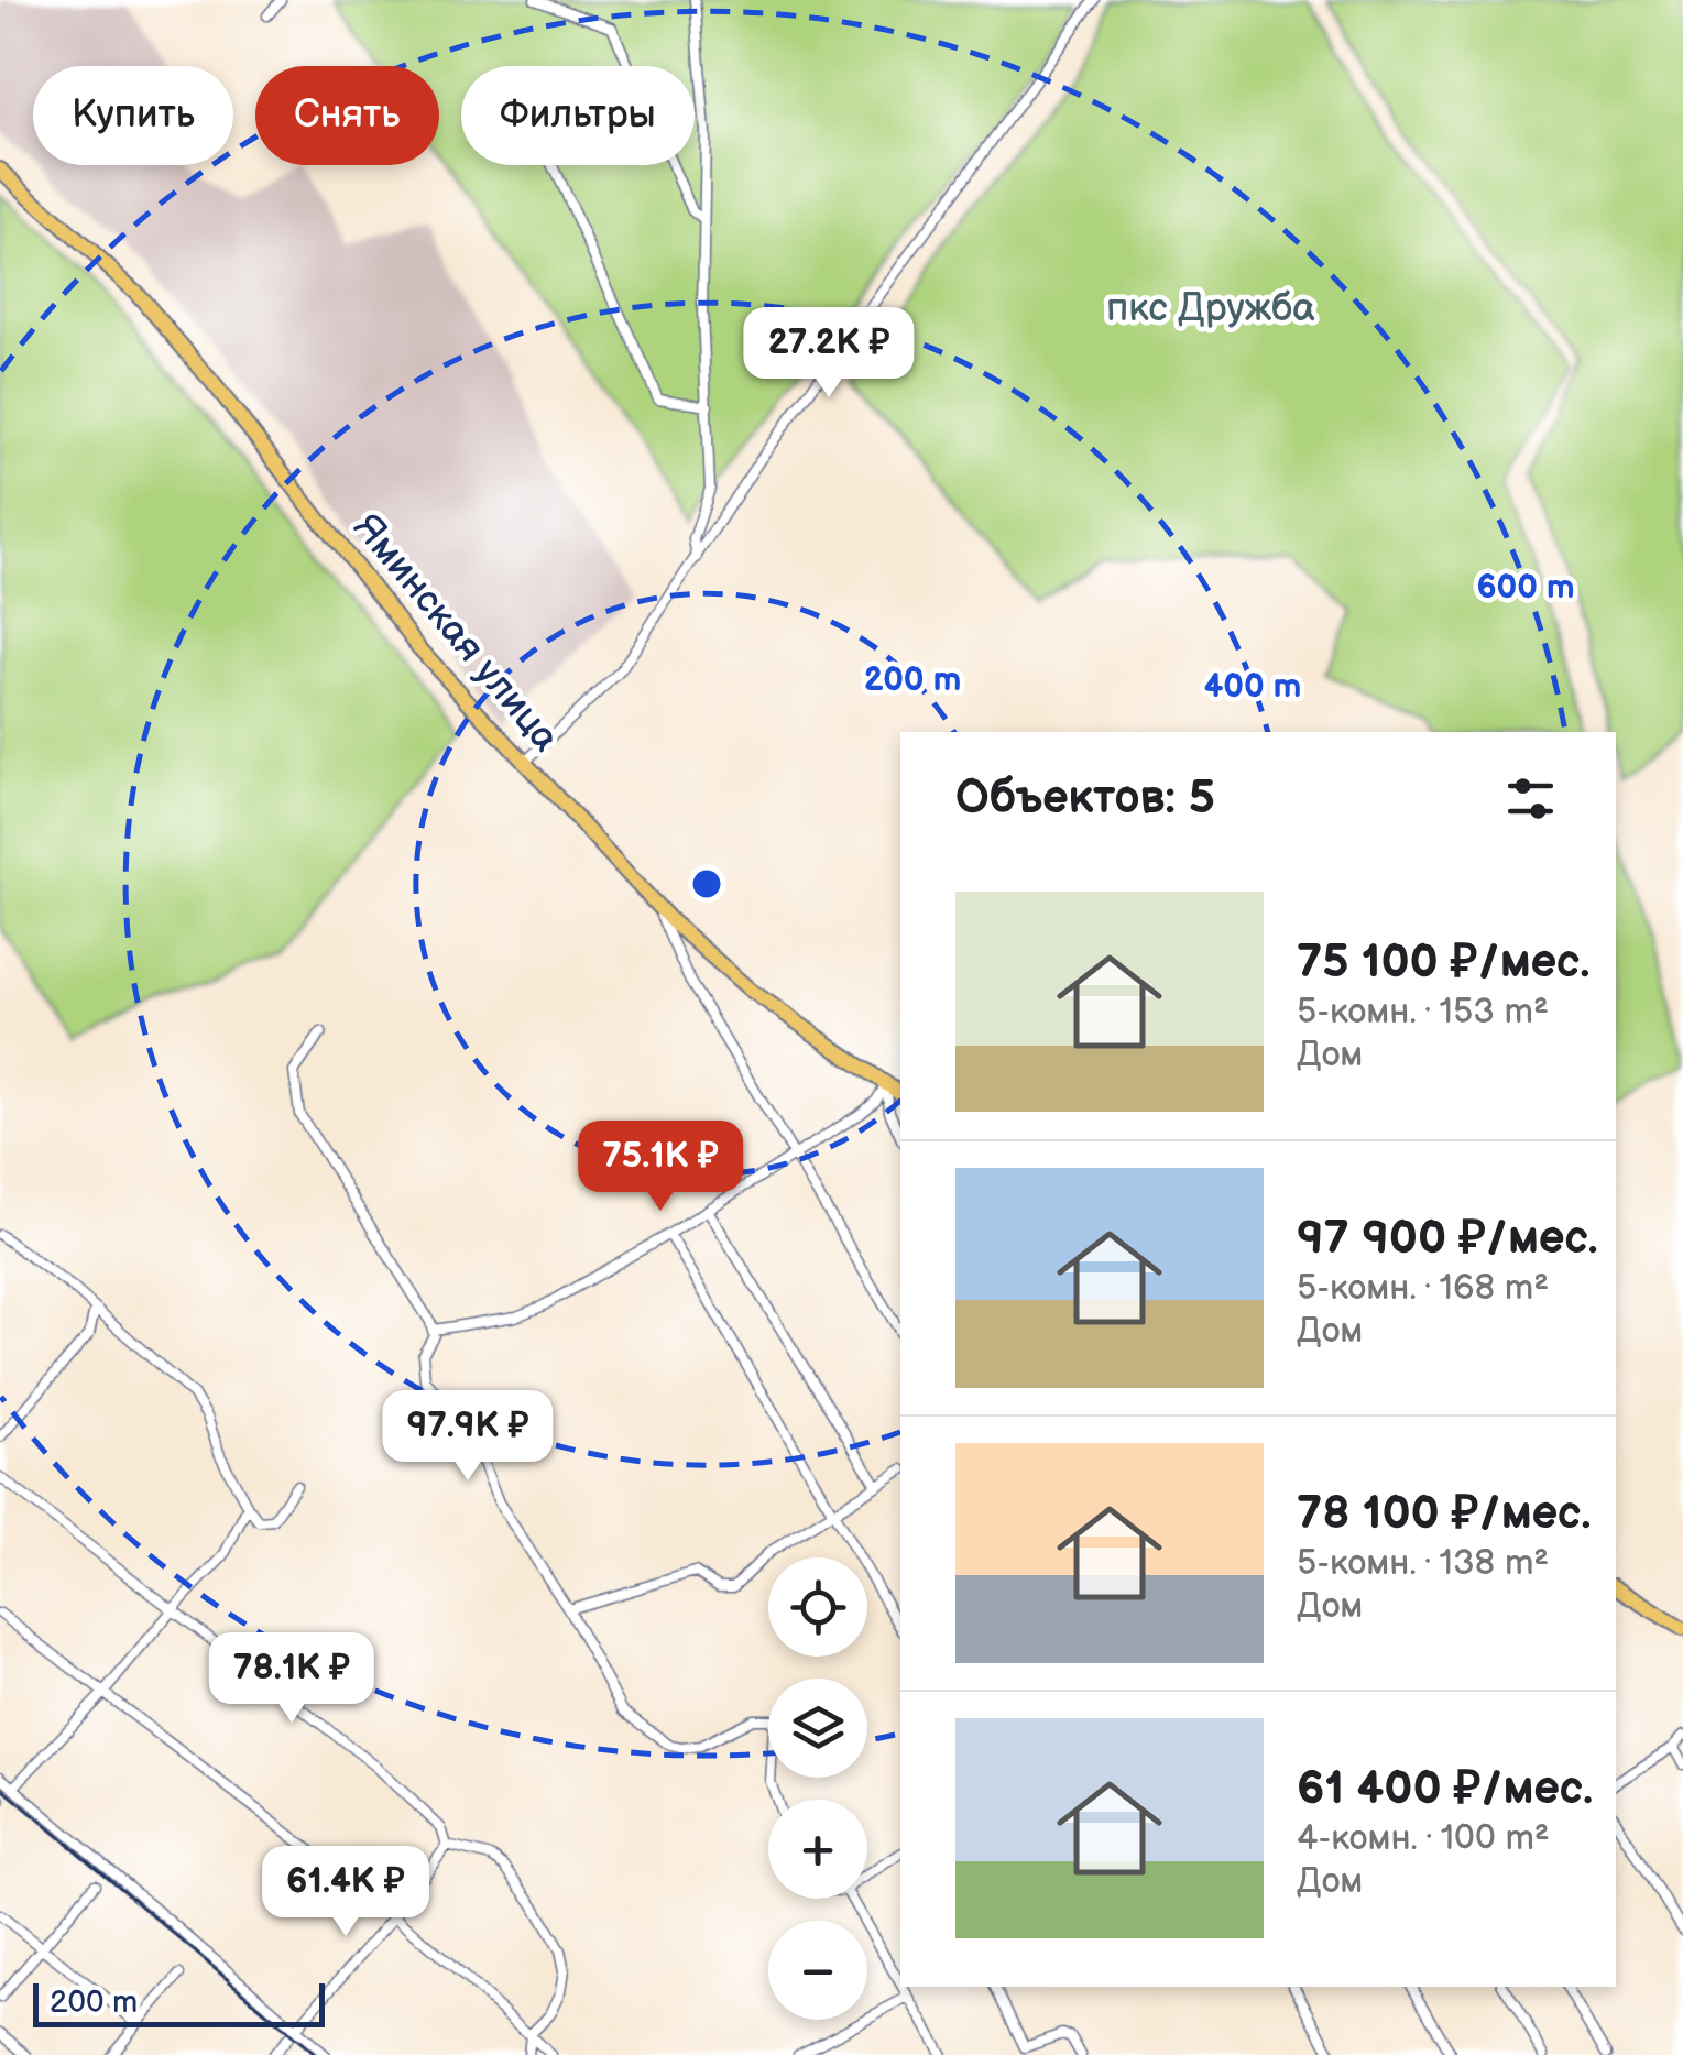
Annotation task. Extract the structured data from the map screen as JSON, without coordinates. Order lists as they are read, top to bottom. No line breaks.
{"streets":{"main road":["Яминская улица"]},"parks":["пкс Дружба"],"scale_bar":"200 m","page":{"chip":["Купить","Снять","Фильтры"],"price":["27.2K ₽","75.1K ₽","97.9K ₽","78.1K ₽","61.4K ₽"],"heading":"Объектов: 5","list":[{"name":"75 100 ₽/мес.","note":"5-комн. · 153 m² · Дом"},{"name":"97 900 ₽/мес.","note":"5-комн. · 168 m² · Дом"},{"name":"78 100 ₽/мес.","note":"5-комн. · 138 m² · Дом"},{"name":"61 400 ₽/мес.","note":"4-комн. · 100 m² · Дом"}],"map_buttons":["+","−"],"scale":"200 m"},"rings":["600 m","200 m","400 m"]}
